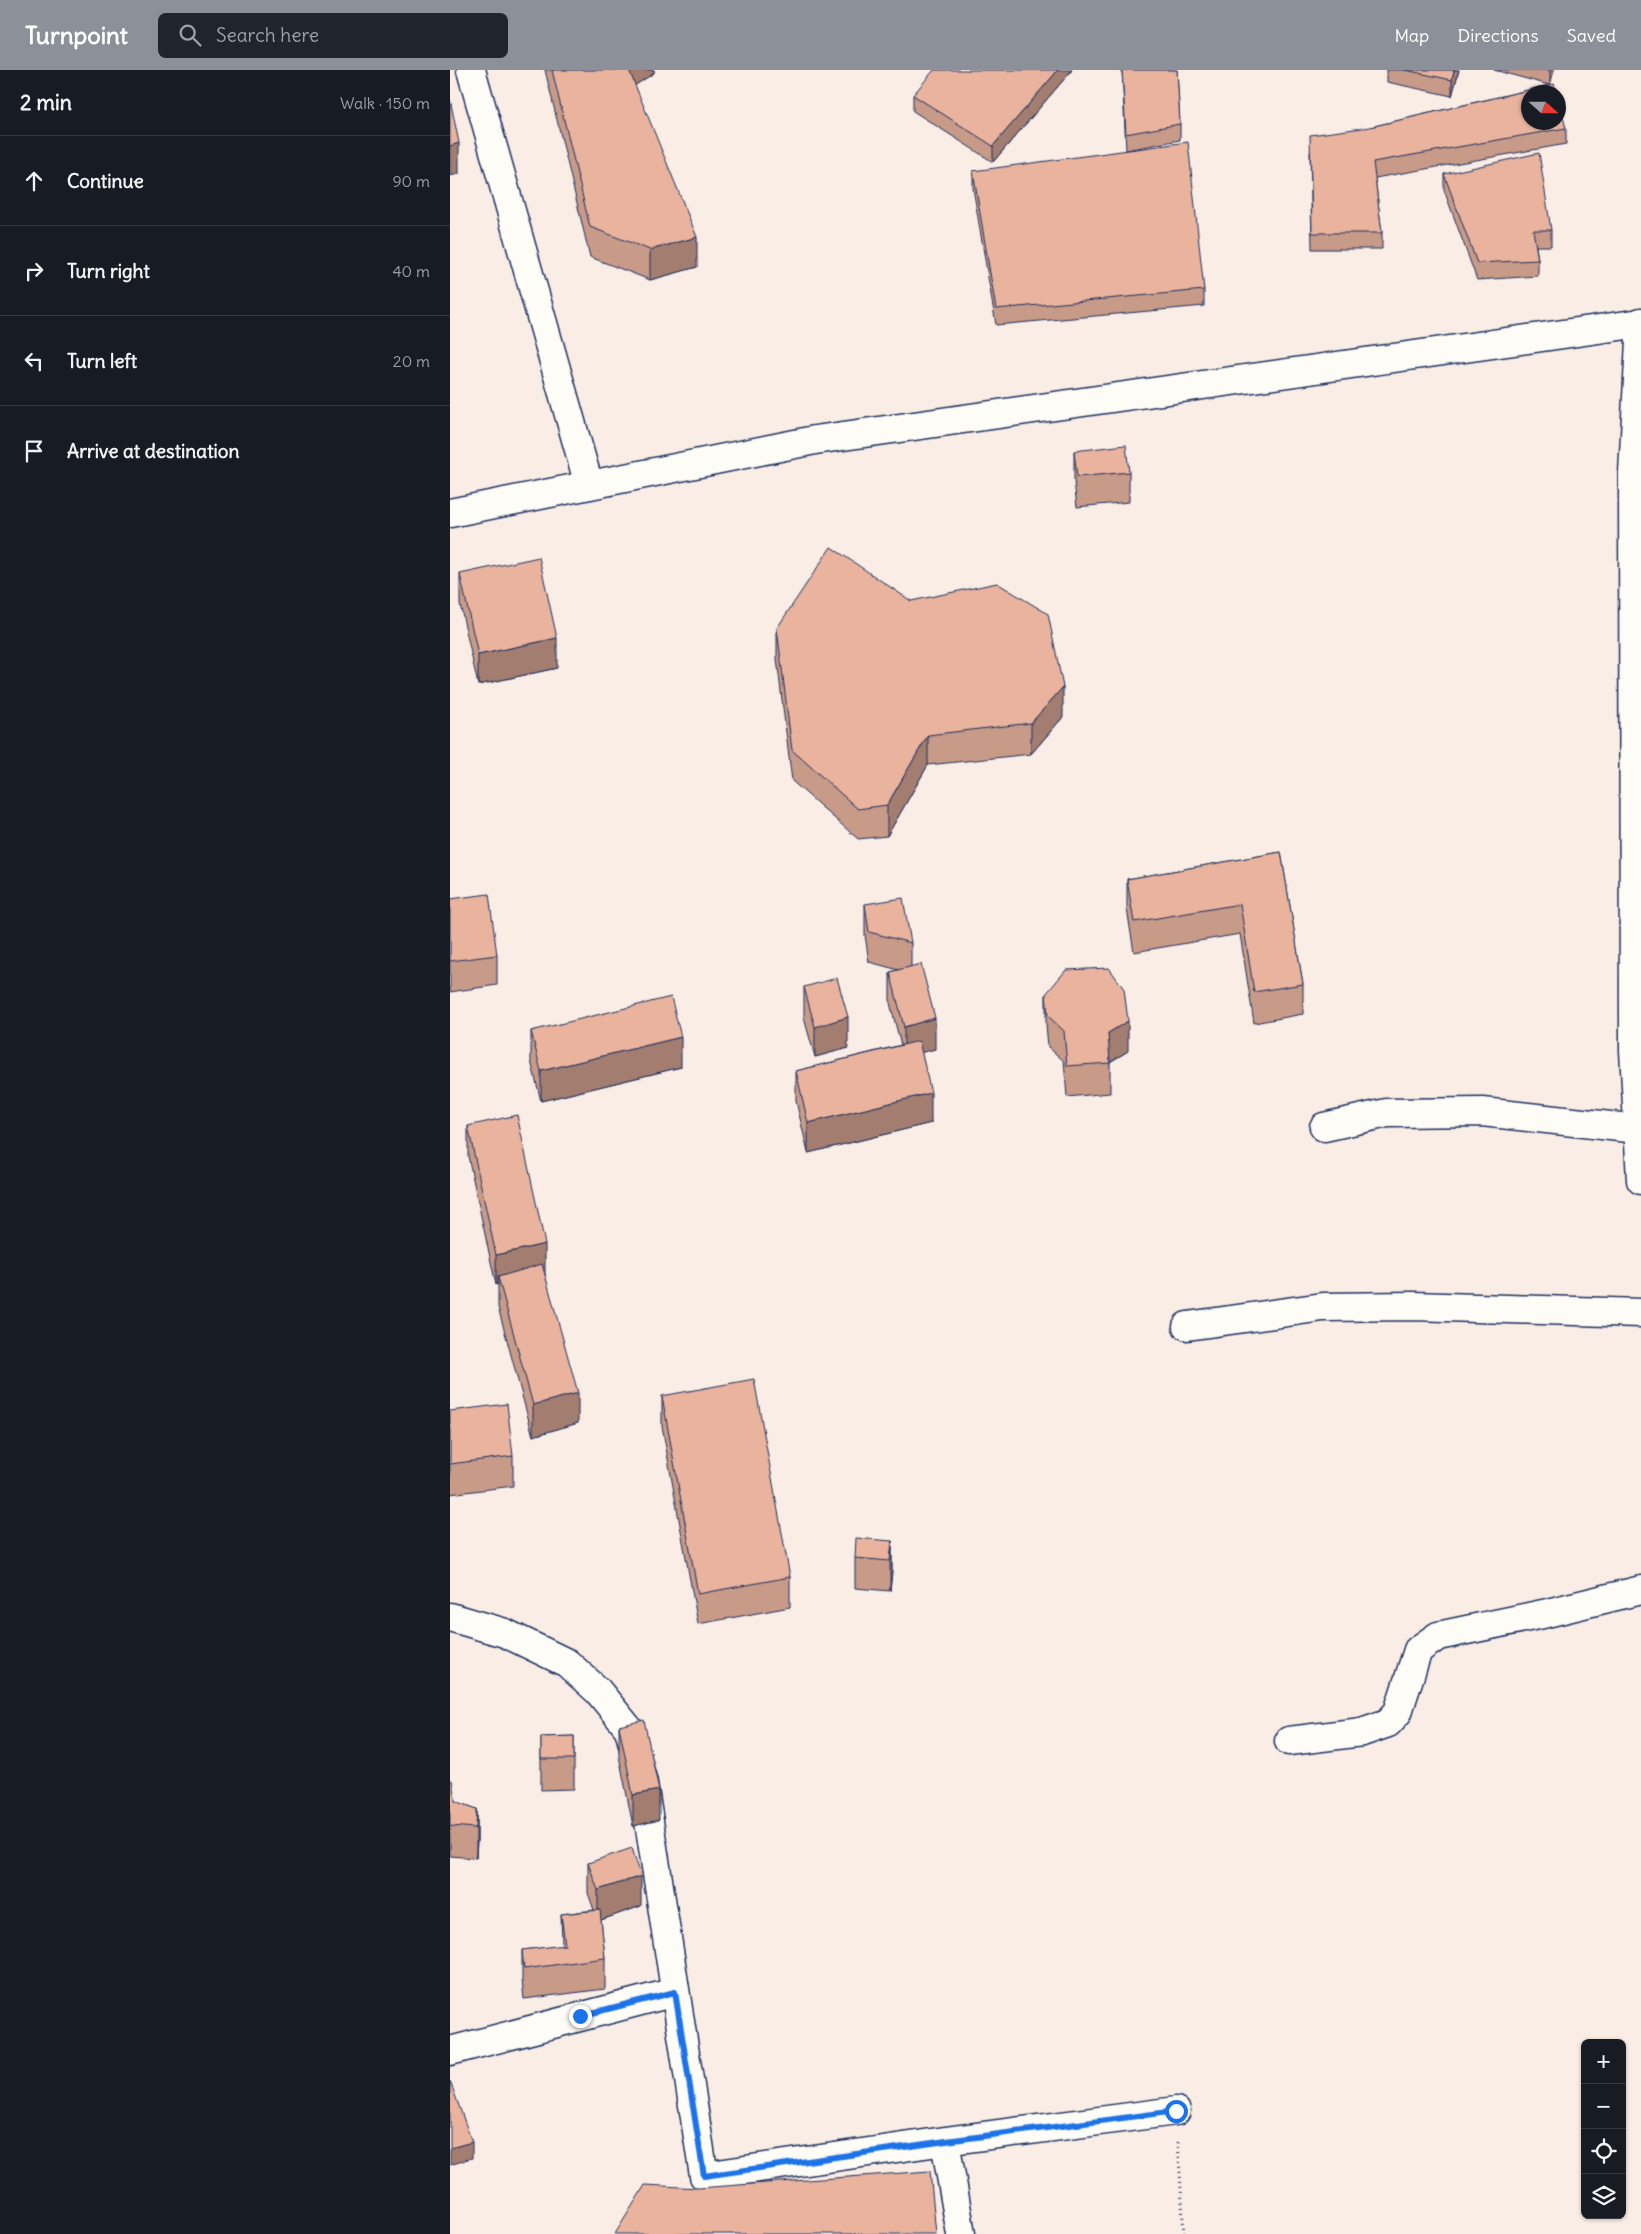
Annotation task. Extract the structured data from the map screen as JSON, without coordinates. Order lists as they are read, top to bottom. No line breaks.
{"north":"right","page":{"header":"Turnpoint","search":"Search here","nav":["Map","Directions","Saved"],"heading":["2 min","Walk · 150 m"],"list":[["Continue","90 m"],["Turn right","40 m"],["Turn left","20 m"],"Arrive at destination"],"map_buttons":["+","−"]}}
